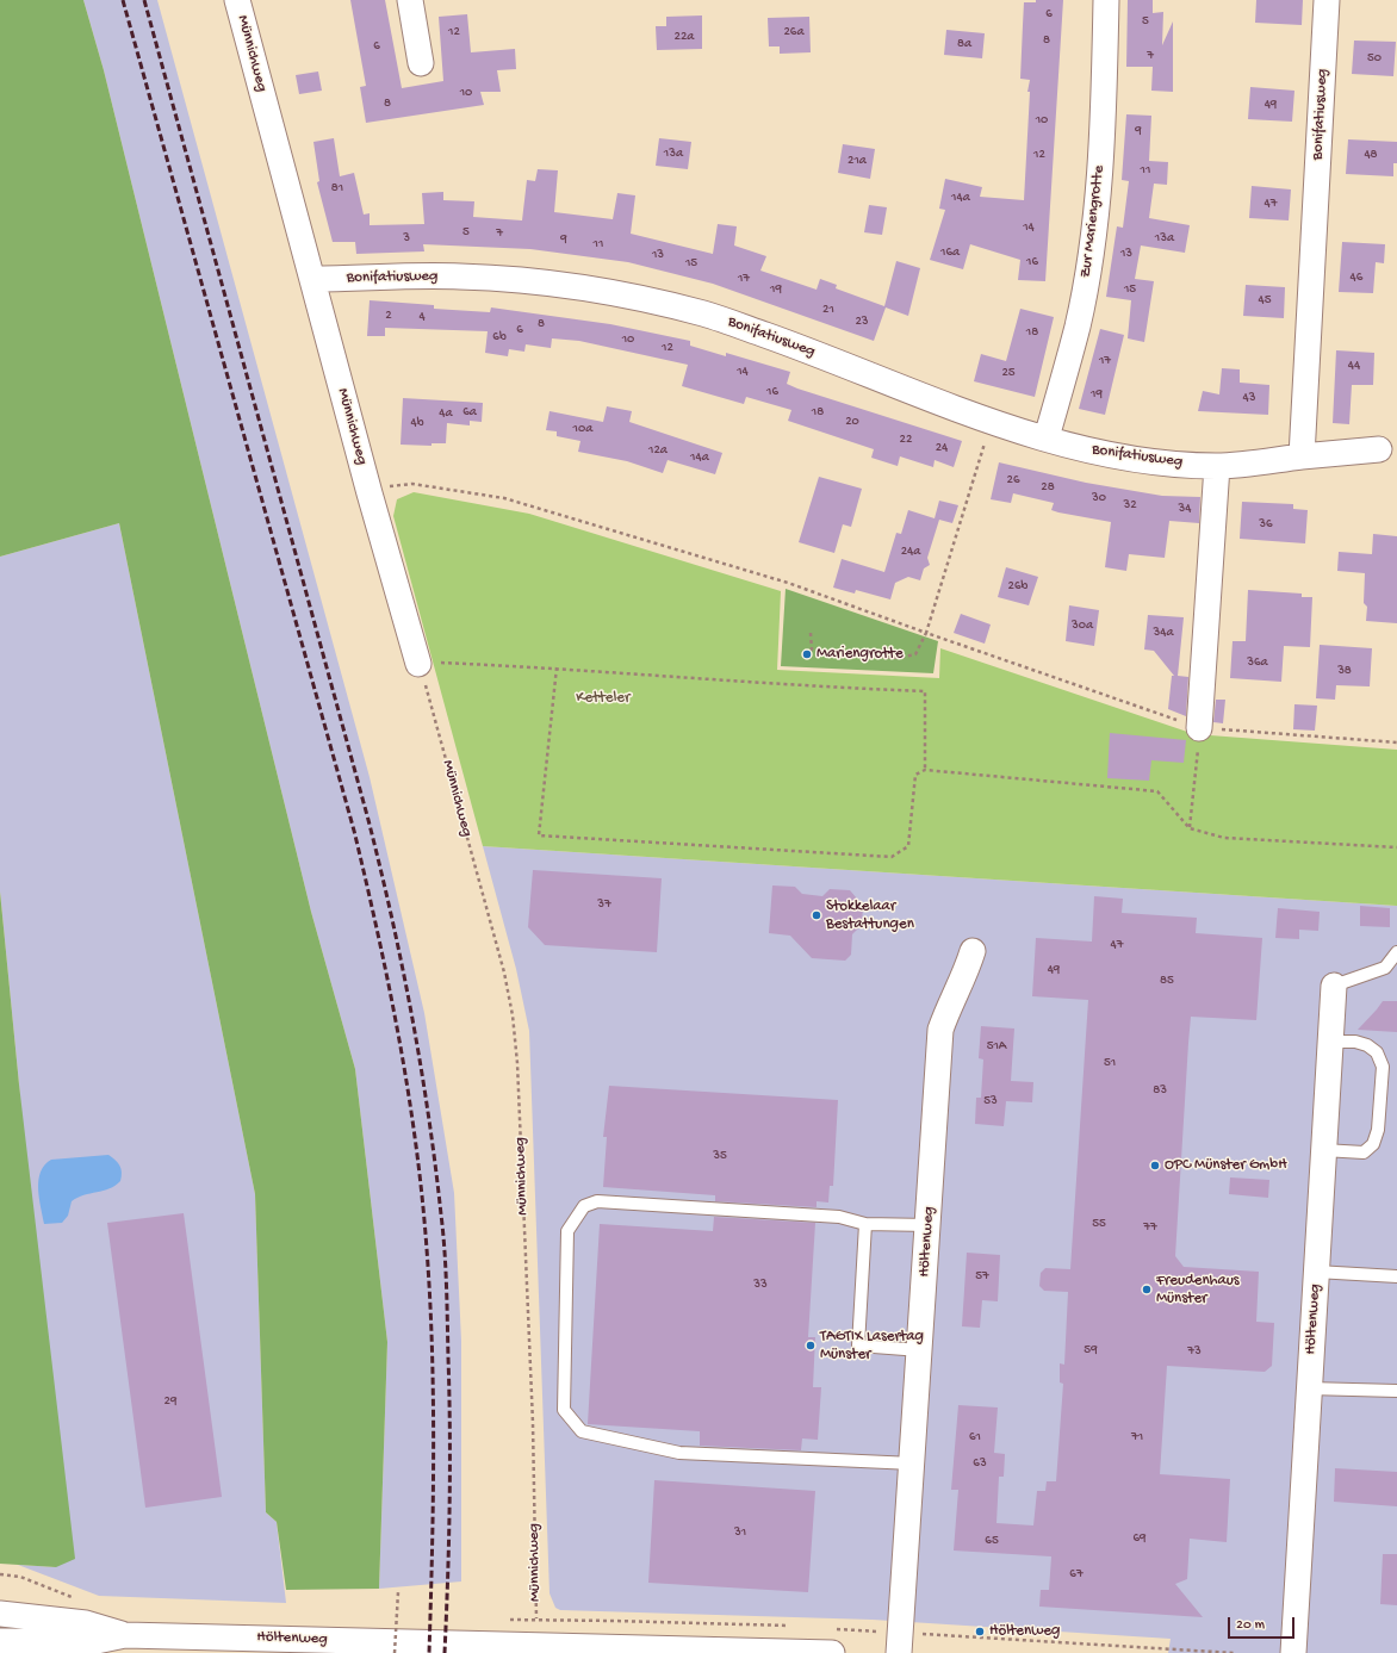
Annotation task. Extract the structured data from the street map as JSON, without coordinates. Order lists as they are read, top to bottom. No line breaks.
{"streets":{"street":["Münnichweg","Bonifatiusweg","Zur Mariengrotte","Höltenweg"]},"crossings":[["Münnichweg","Bonifatiusweg"],["Bonifatiusweg","Zur Mariengrotte"]],"parks":["Ketteler"],"places":["Mariengrotte","Stokkelaar Bestattungen","OPC Münster GmbH","Freudenhaus Münster","TAGTIX Lasertag Münster","Höltenweg"],"house_numbers":["6","5","12","26a","22a","8","8a","6","7","50","10","8","49","10","9","13a","12","48","21a","11","81","14a","47","14","5","7","3","13a","9","11","16a","13","13","16","15","46","17","19","15","45","21","2","4","23","8","6","18","6b","10","12","17","44","14","25","16","19","43","6a","18","4a","20","4b","10a","22","24","12a","14a","26","28","30","32","34","36","24a","26b","30a","34a","36a","38","37","47","49","85","51A","51","83","53","35","55","77","57","33","59","73","29","61","71","63","31","69","65","67"],"scale_bar":"20 m"}
